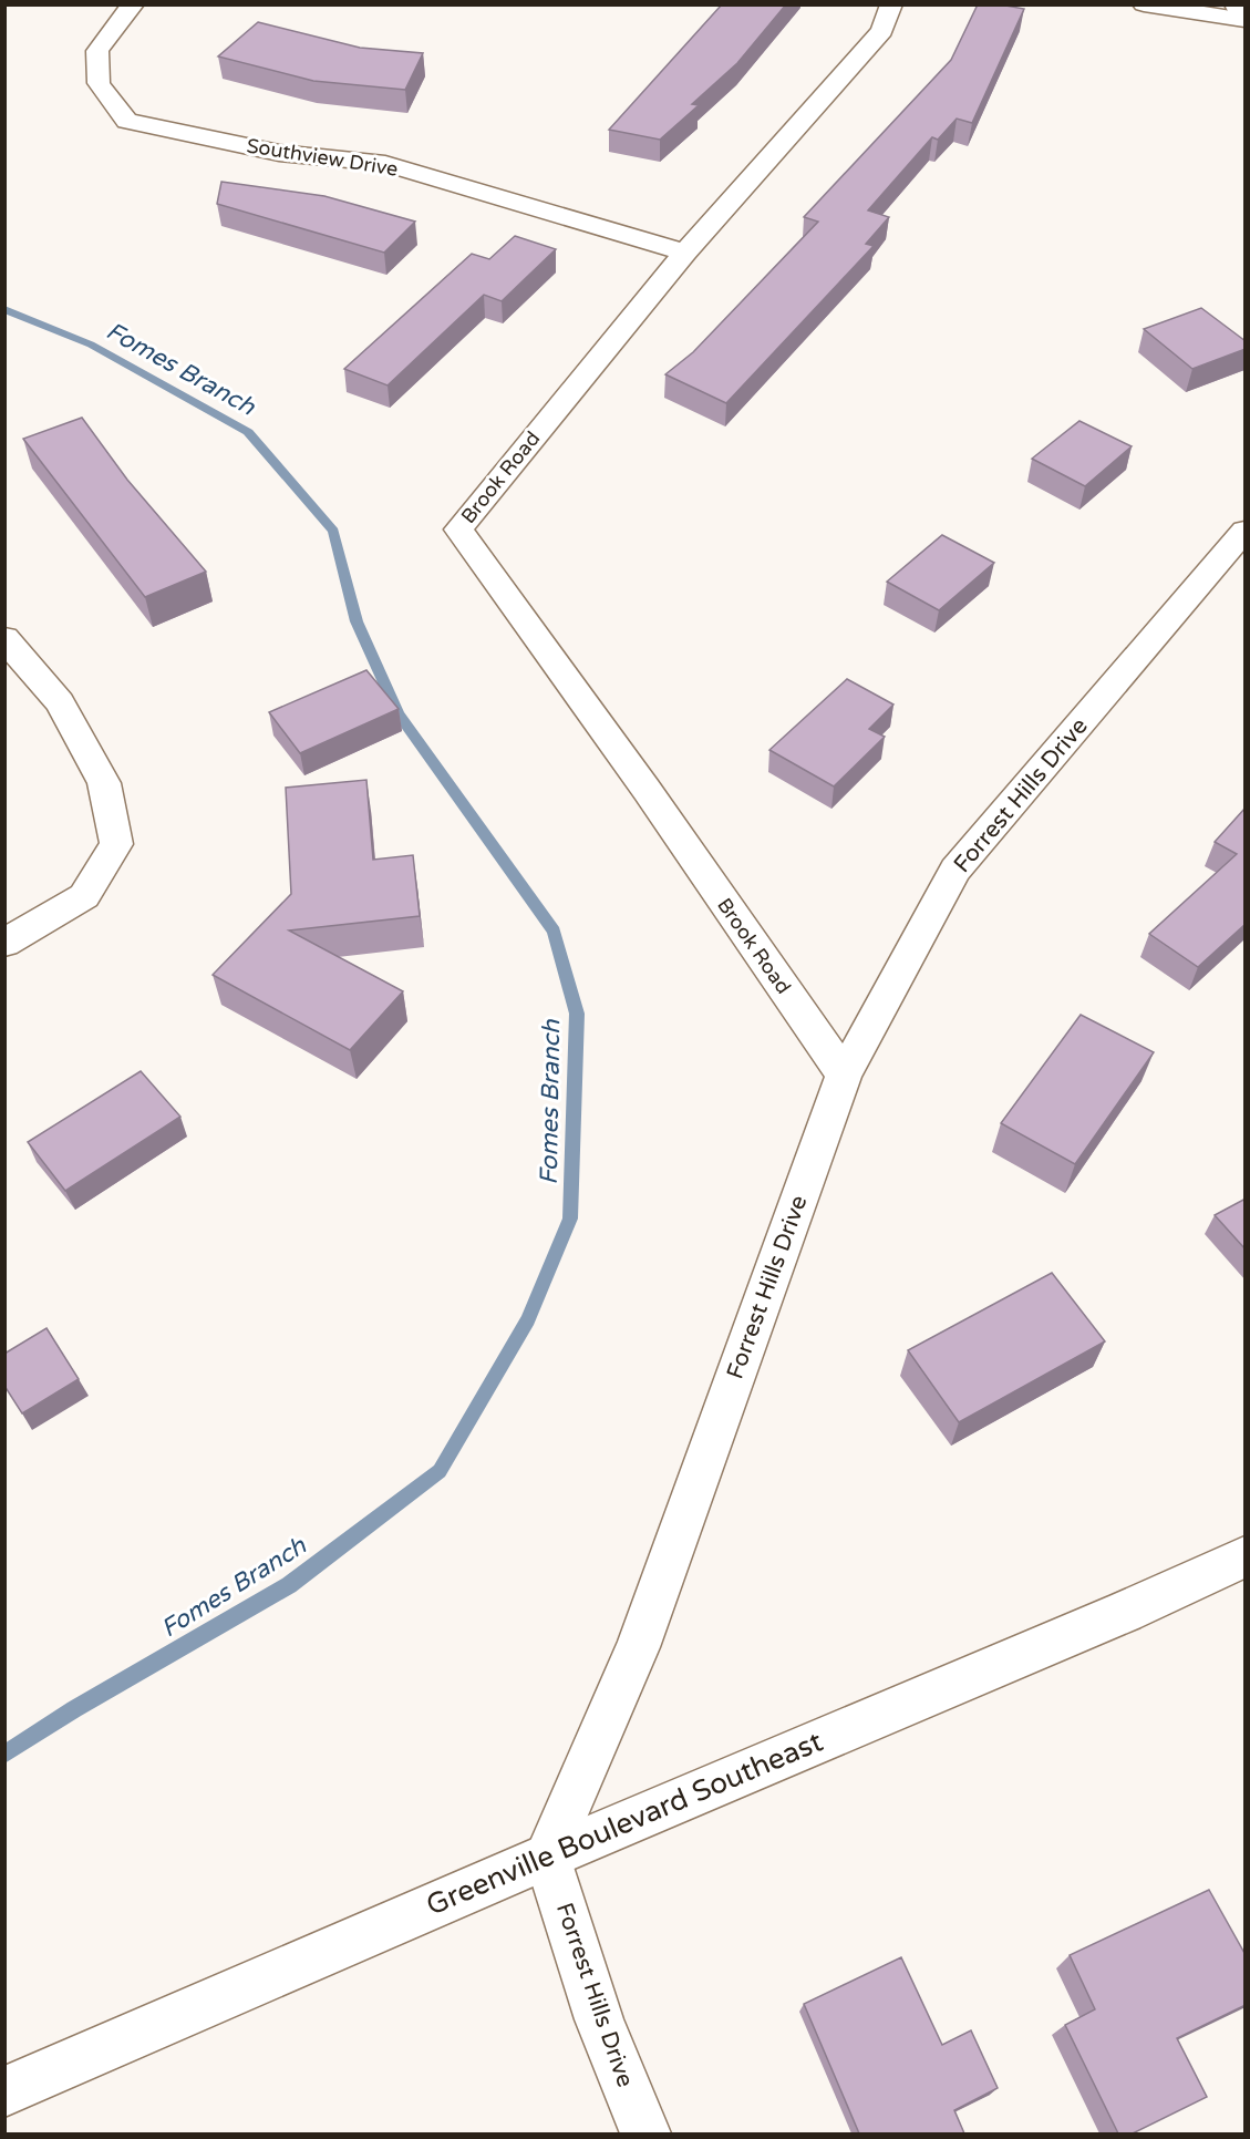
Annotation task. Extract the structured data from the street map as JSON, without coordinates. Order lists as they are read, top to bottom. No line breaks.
{"streets":{"main road":["Southview Drive","Brook Road","Forrest Hills Drive","Greenville Boulevard Southeast"]},"crossings":[["Southview Drive","Brook Road"],["Brook Road","Forrest Hills Drive"],["Forrest Hills Drive","Greenville Boulevard Southeast"]],"water":["Fomes Branch"]}
